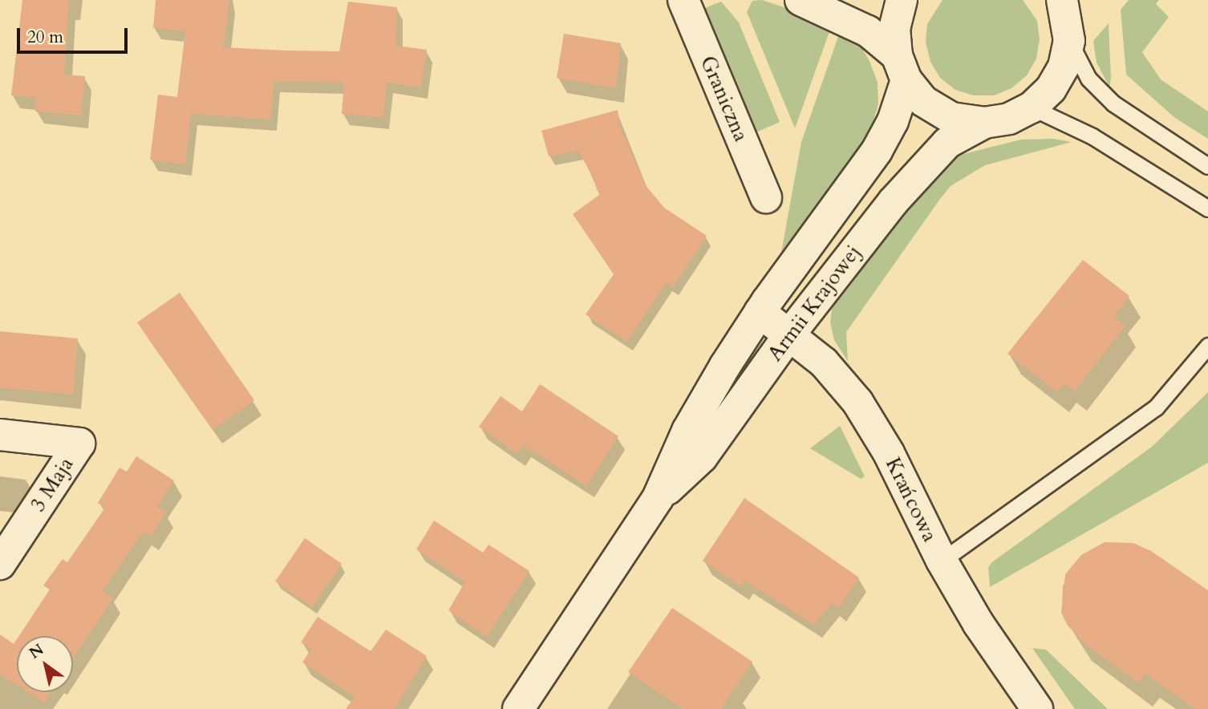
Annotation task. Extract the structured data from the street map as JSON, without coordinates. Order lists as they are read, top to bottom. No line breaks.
{"streets":{"main road":["Graniczna","Armii Krajowej","3 Maja","Krańcowa"]},"crossings":[["Armii Krajowej","Krańcowa"]],"scale_bar":"20 m","north":"top left"}
